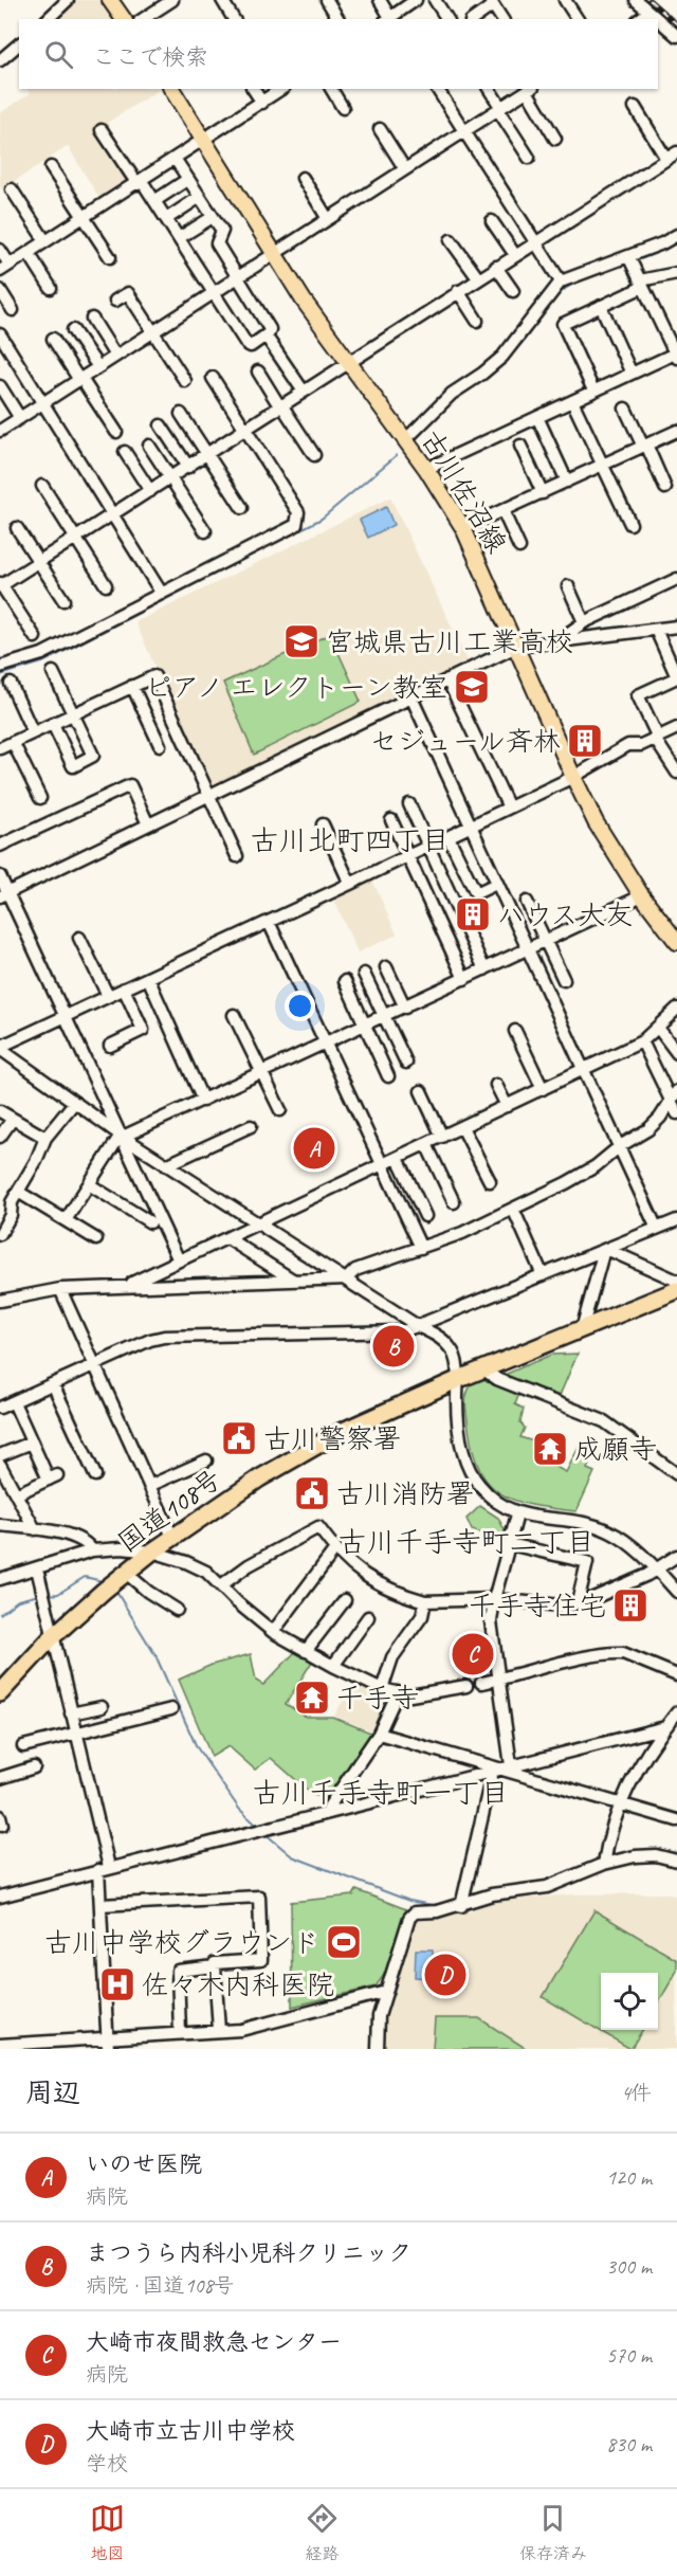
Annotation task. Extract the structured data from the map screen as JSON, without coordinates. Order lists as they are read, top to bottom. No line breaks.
{"streets":{"highway":["国道108号"],"main road":["古川佐沼線"]},"districts":["古川北町四丁目","古川千手寺町二丁目","古川千手寺町一丁目"],"places":{"school or university":["宮城県古川工業高校","ピアノ エレクトーン教室"],"building":["セジュール斉林","ハウス大友","千手寺住宅"],"public building":["古川警察署","古川消防署"],"temple":["成願寺","千手寺"],"sports":["古川中学校グラウンド"],"hospital":["佐々木内科医院"]},"page":{"search":"ここで検索","pins":["A","B","C","D"],"heading":["周辺","4件"],"list":[{"mark":"A","name":"いのせ医院","note":"病院","value":"120 m"},{"mark":"B","name":"まつうら内科小児科クリニック","note":"病院 · 国道108号","value":"300 m"},{"mark":"C","name":"大崎市夜間救急センター","note":"病院","value":"570 m"},{"mark":"D","name":"大崎市立古川中学校","note":"学校","value":"830 m"}],"nav":["地図","経路","保存済み"]}}
